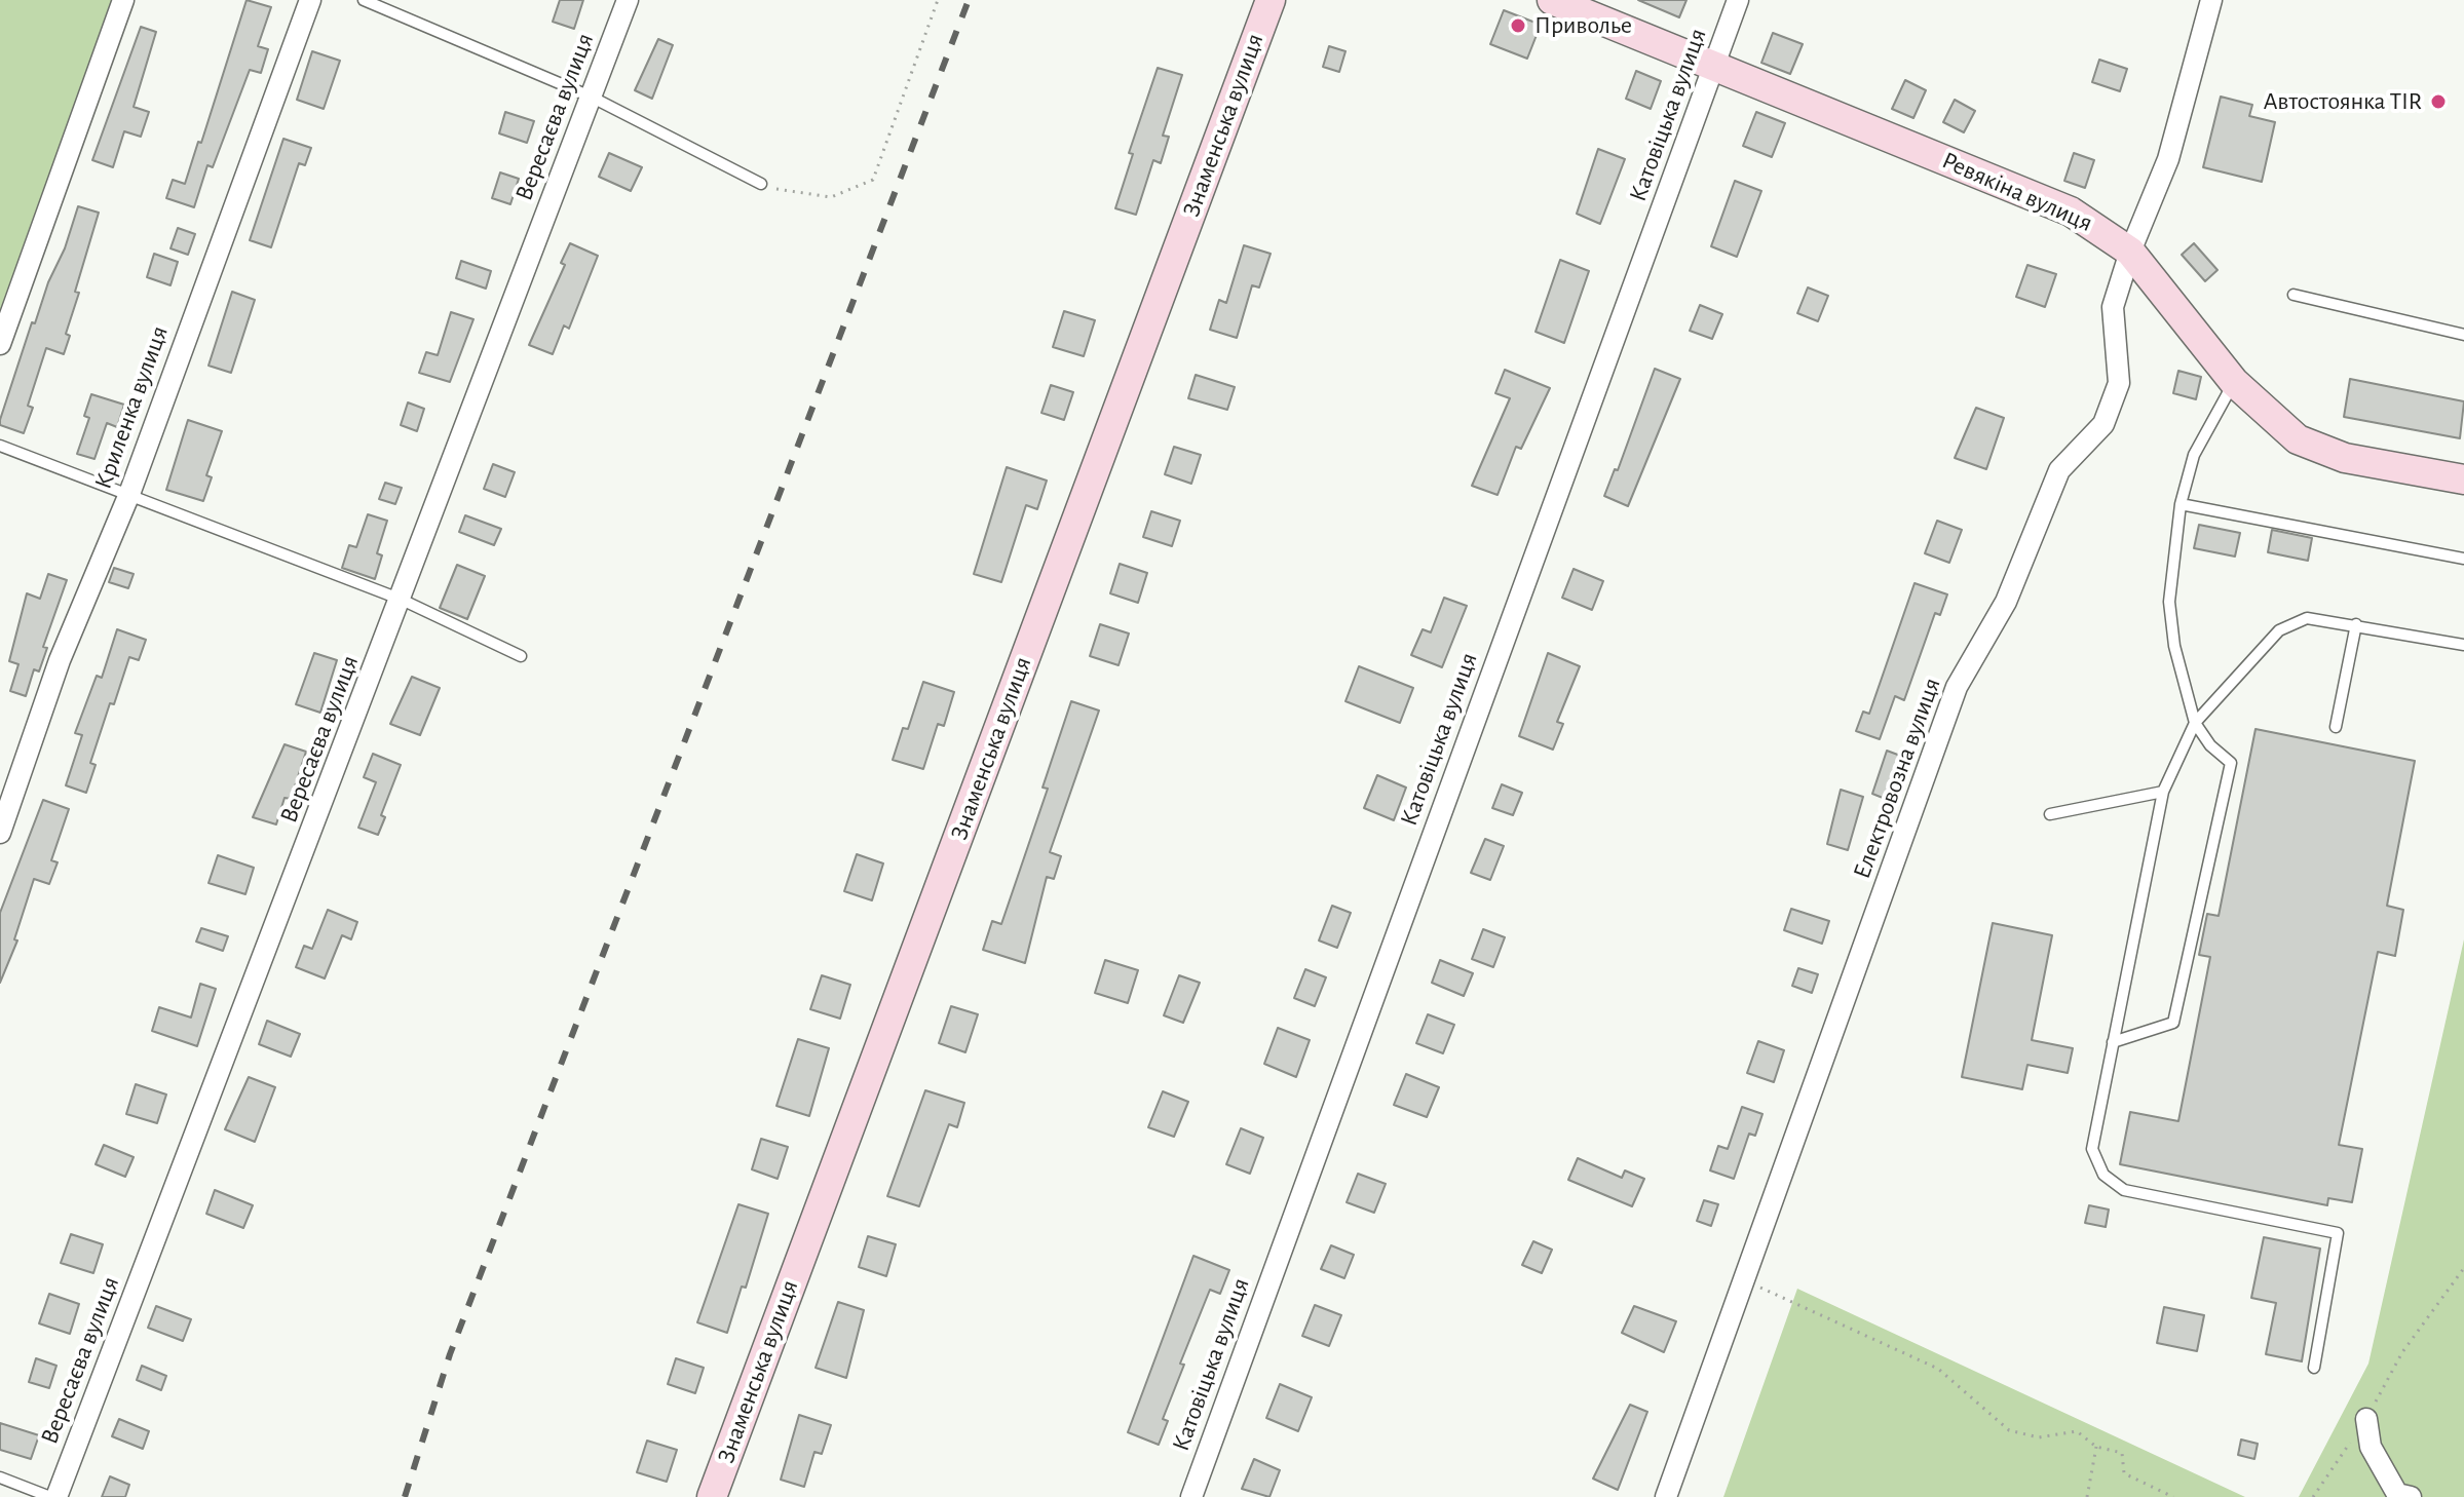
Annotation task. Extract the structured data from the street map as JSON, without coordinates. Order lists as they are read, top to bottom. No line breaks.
{"streets":{"main road":["Знаменська вулиця","Ревякіна вулиця"],"street":["Катовіцька вулиця","Вересаєва вулиця","Криленка вулиця","Електровозна вулиця"]},"crossings":[["Катовіцька вулиця","Ревякіна вулиця"],["Ревякіна вулиця","Електровозна вулиця"]],"places":["Приволье","Автостоянка TIR"]}
